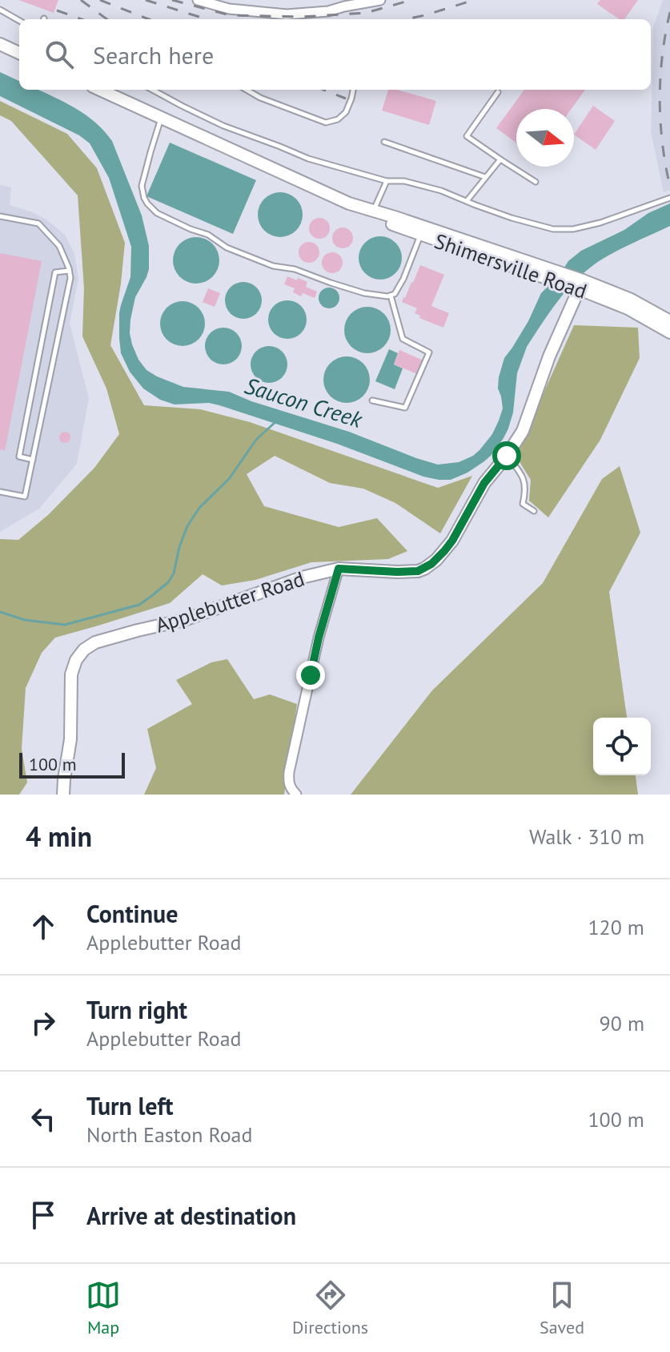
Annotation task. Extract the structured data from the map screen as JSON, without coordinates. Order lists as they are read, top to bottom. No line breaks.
{"streets":{"street":["Shimersville Road","Applebutter Road"]},"crossings":[["Shimersville Road","Applebutter Road"]],"water":["Saucon Creek"],"scale_bar":"100 m","north":"right","page":{"search":"Search here","scale":"100 m","heading":["4 min","Walk · 310 m"],"list":[["Continue","Applebutter Road","120 m"],["Turn right","Applebutter Road","90 m"],["Turn left","North Easton Road","100 m"],"Arrive at destination"],"nav":["Map","Directions","Saved"]}}
